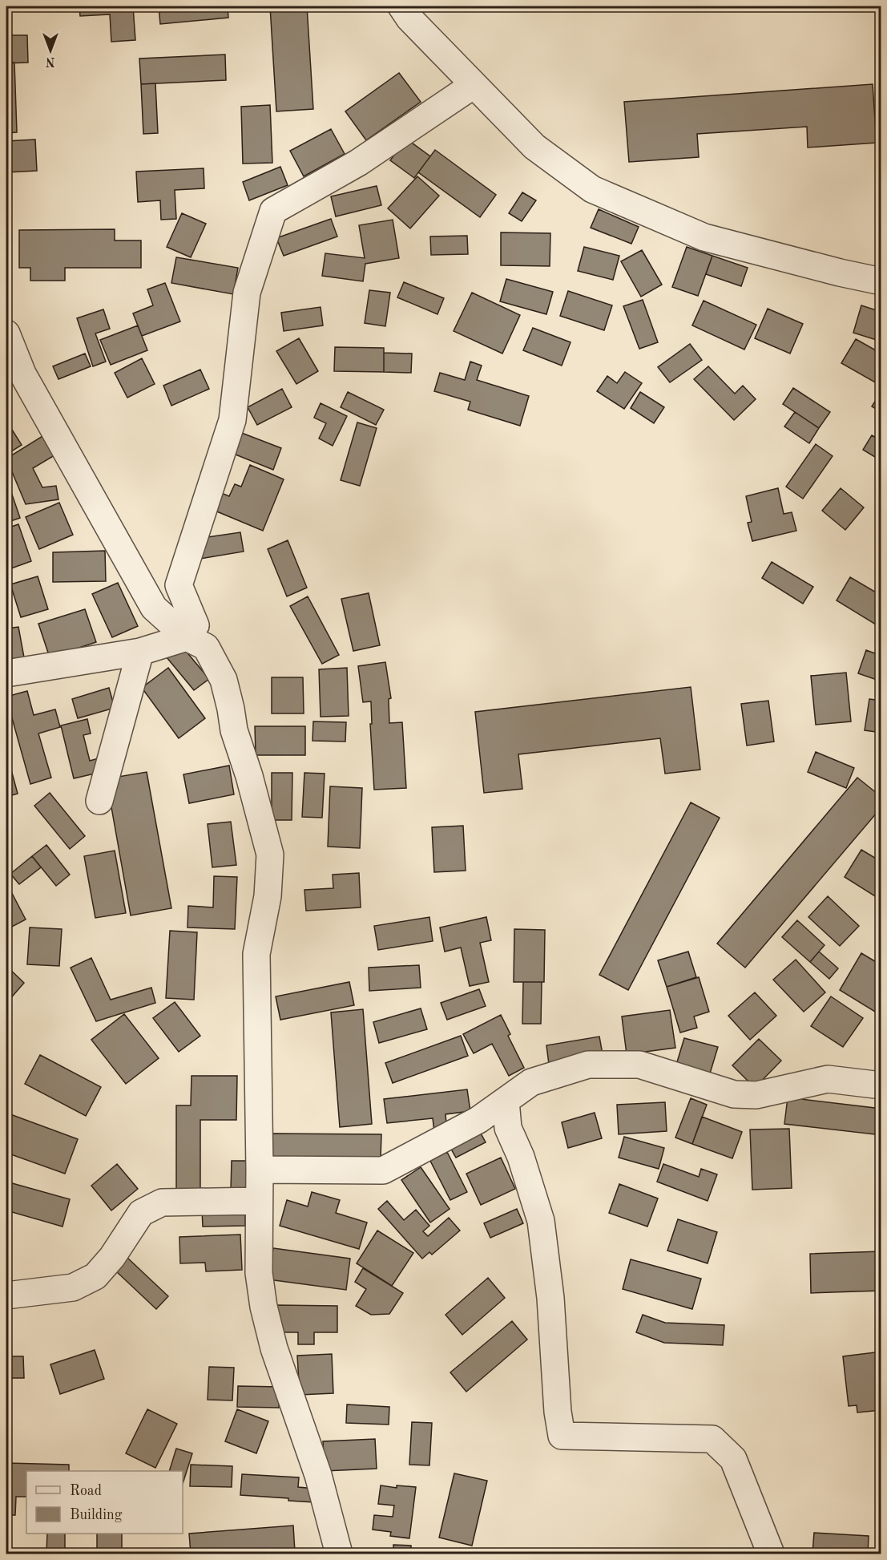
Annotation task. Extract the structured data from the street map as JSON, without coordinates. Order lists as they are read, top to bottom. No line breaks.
{"legend":["Road","Building"],"north":"bottom"}
